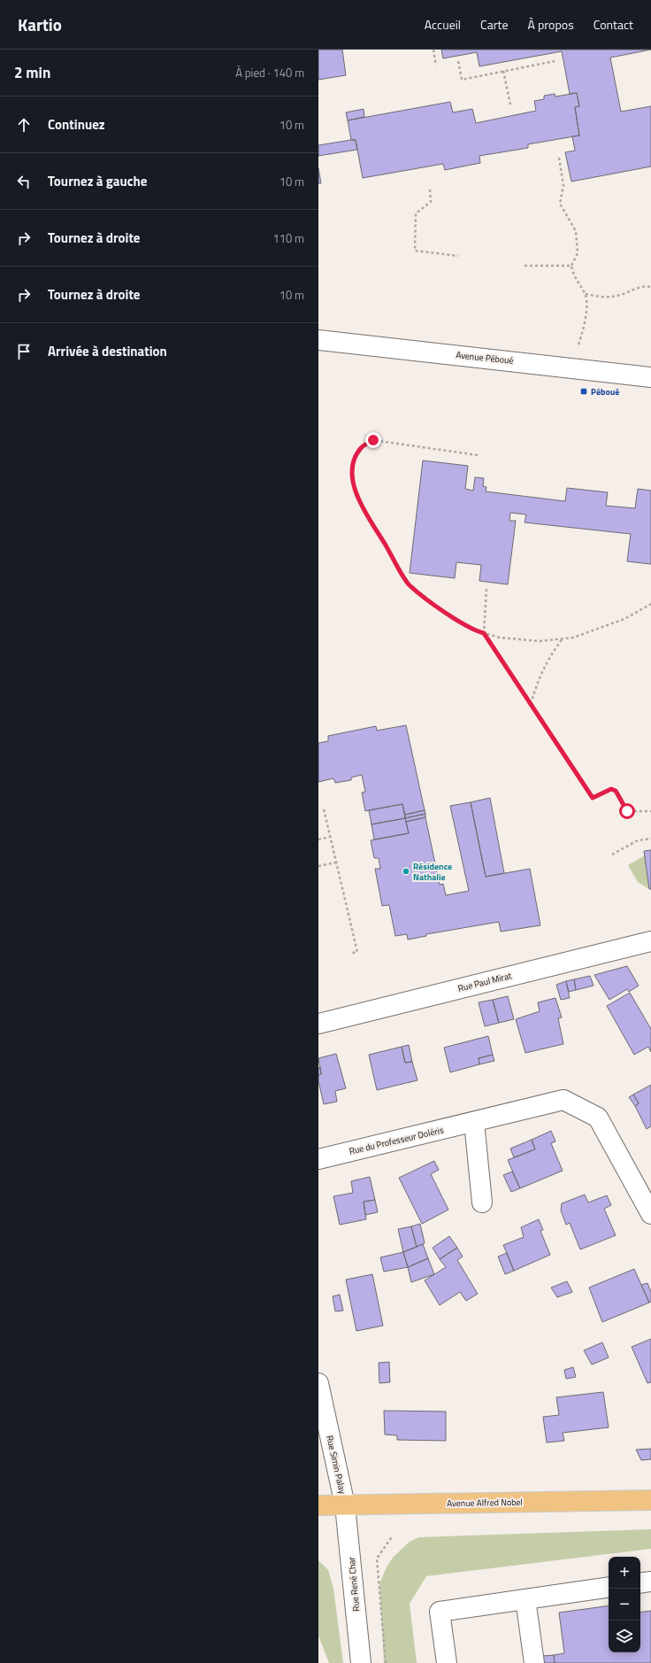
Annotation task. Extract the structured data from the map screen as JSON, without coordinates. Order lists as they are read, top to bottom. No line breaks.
{"streets":{"main road":["Avenue Alfred Nobel"],"street":["Avenue Péboué","Rue Paul Mirat","Rue du Professeur Doléris","Rue Simin Palay","Rue René Char"]},"crossings":[["Rue Simin Palay","Avenue Alfred Nobel"],["Rue Simin Palay","Rue René Char"],["Avenue Alfred Nobel","Rue René Char"]],"places":{"transit":["Péboué"],"other":["Résidence Nathalie"]},"page":{"header":"Kartio","nav":["Accueil","Carte","À propos","Contact"],"heading":["2 min","À pied · 140 m"],"list":[["Continuez","10 m"],["Tournez à gauche","10 m"],["Tournez à droite","110 m"],["Tournez à droite","10 m"],"Arrivée à destination"],"map_buttons":["+","−"]}}
